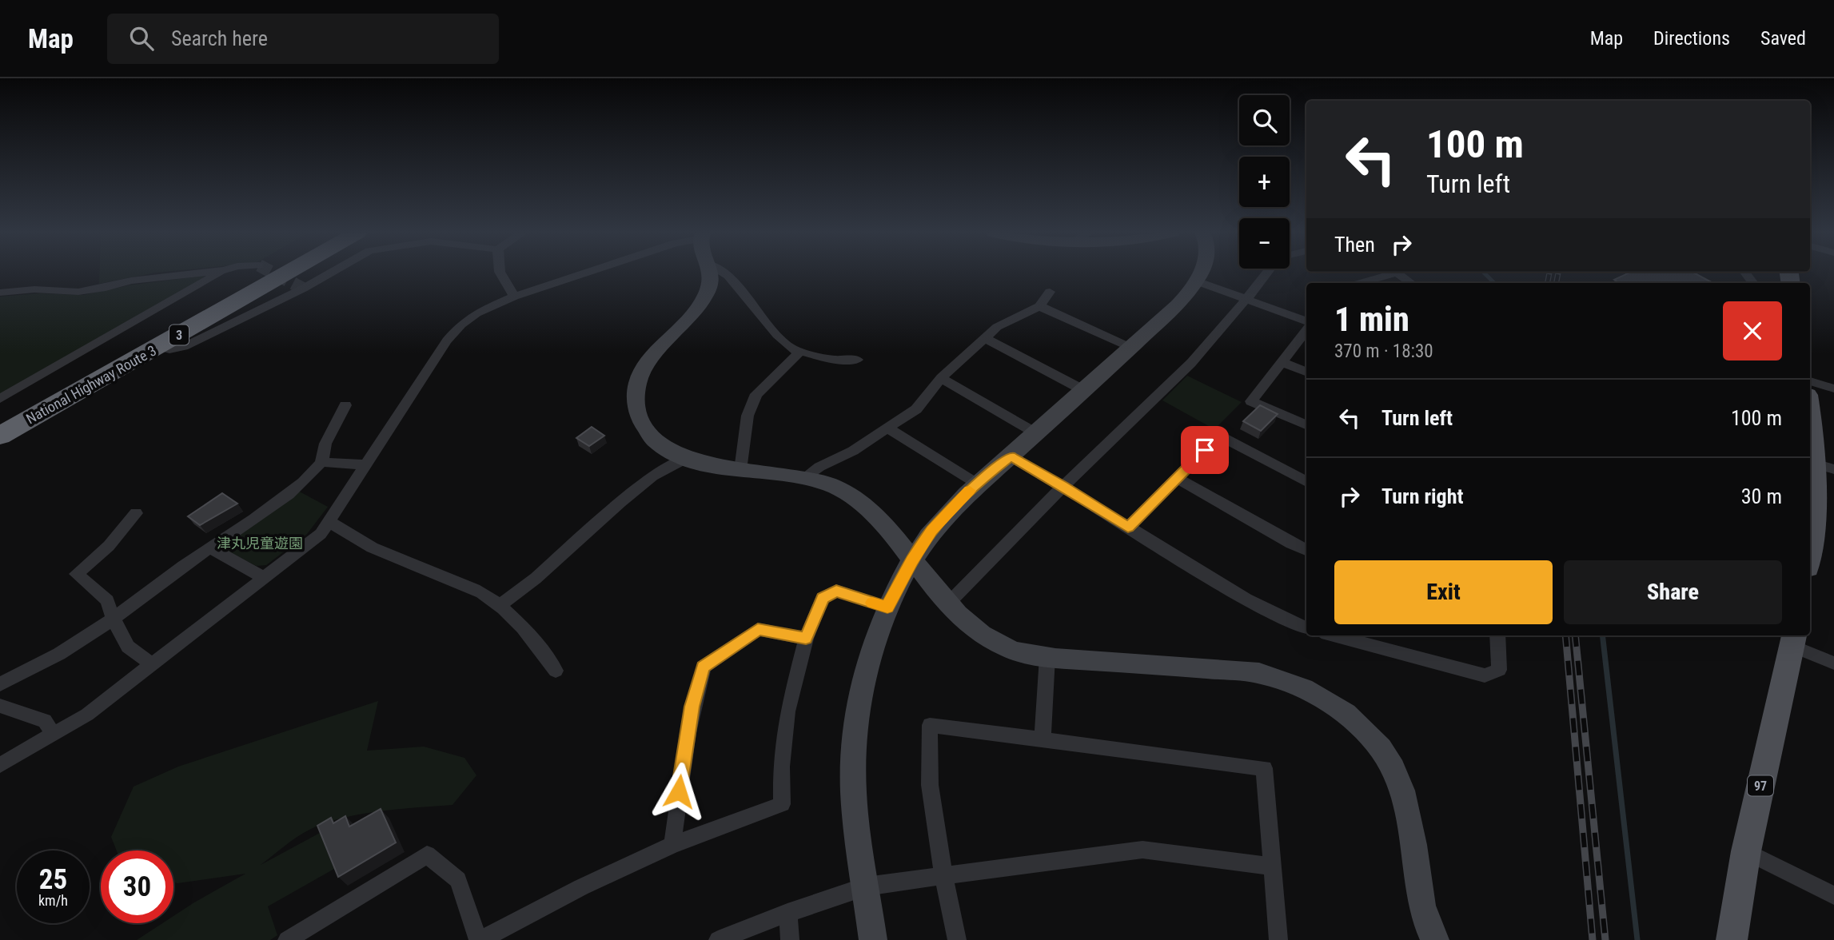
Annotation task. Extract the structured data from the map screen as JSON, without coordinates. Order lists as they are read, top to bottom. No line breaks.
{"streets":{"highway":["3","National Highway Route 3"],"main road":["97"]},"parks":["津丸児童遊園"],"page":{"header":"Map","search":"Search here","nav":["Map","Directions","Saved"],"map_buttons":["+","−"],"turn":["100 m","Turn left"],"then":"Then","heading":["1 min","370 m · 18:30"],"list":[{"name":"Turn left","value":"100 m"},{"name":"Turn right","value":"30 m"}],"buttons":["Exit","Share"],"speed":"25 km/h","limit":"30"}}
